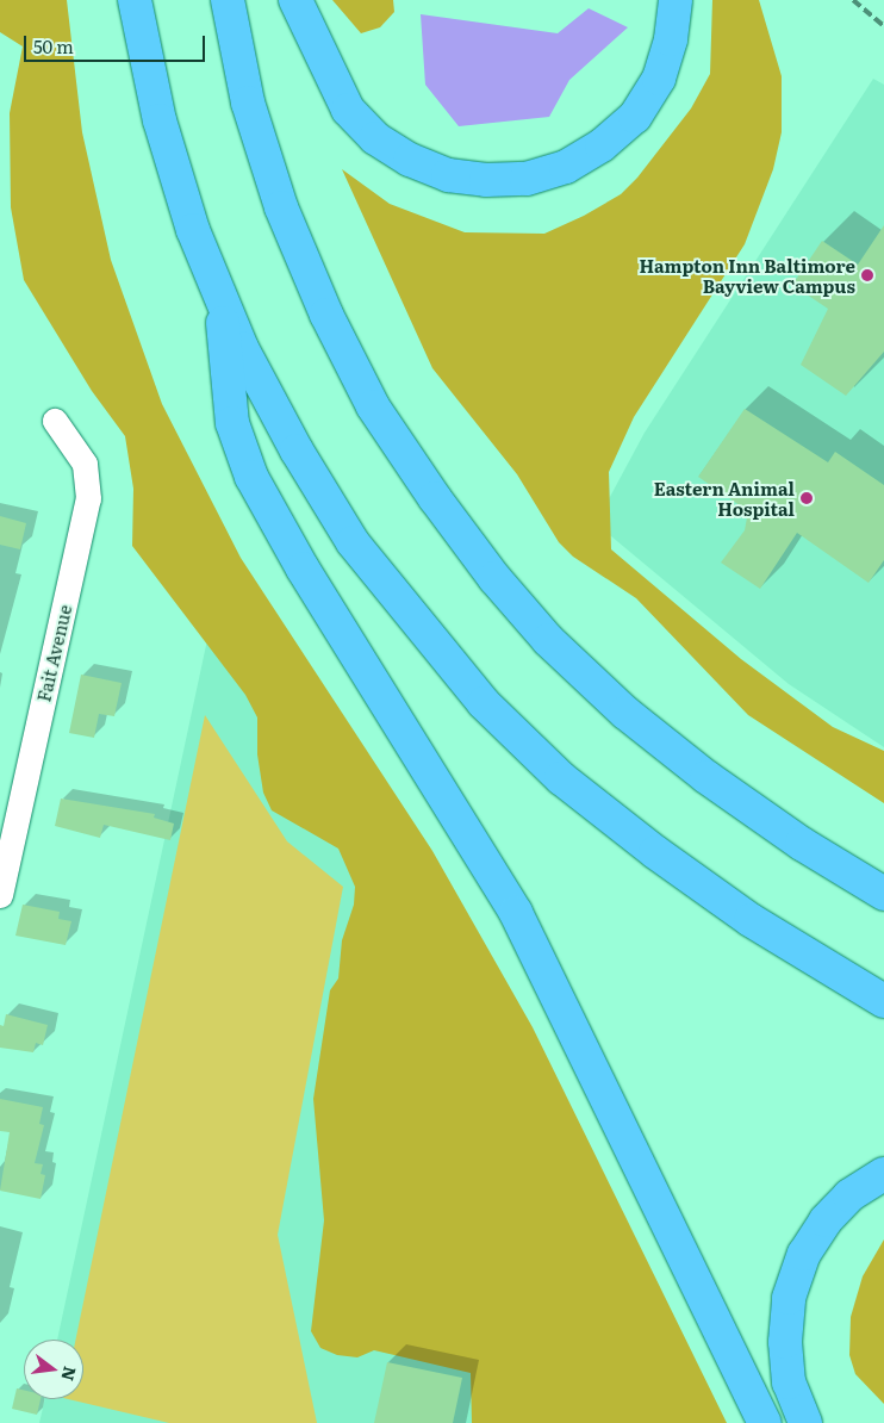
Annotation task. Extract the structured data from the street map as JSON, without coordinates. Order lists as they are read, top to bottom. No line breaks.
{"streets":{"street":["Fait Avenue"]},"places":["Hampton Inn Baltimore Bayview Campus","Eastern Animal Hospital"],"scale_bar":"50 m","north":"right"}
